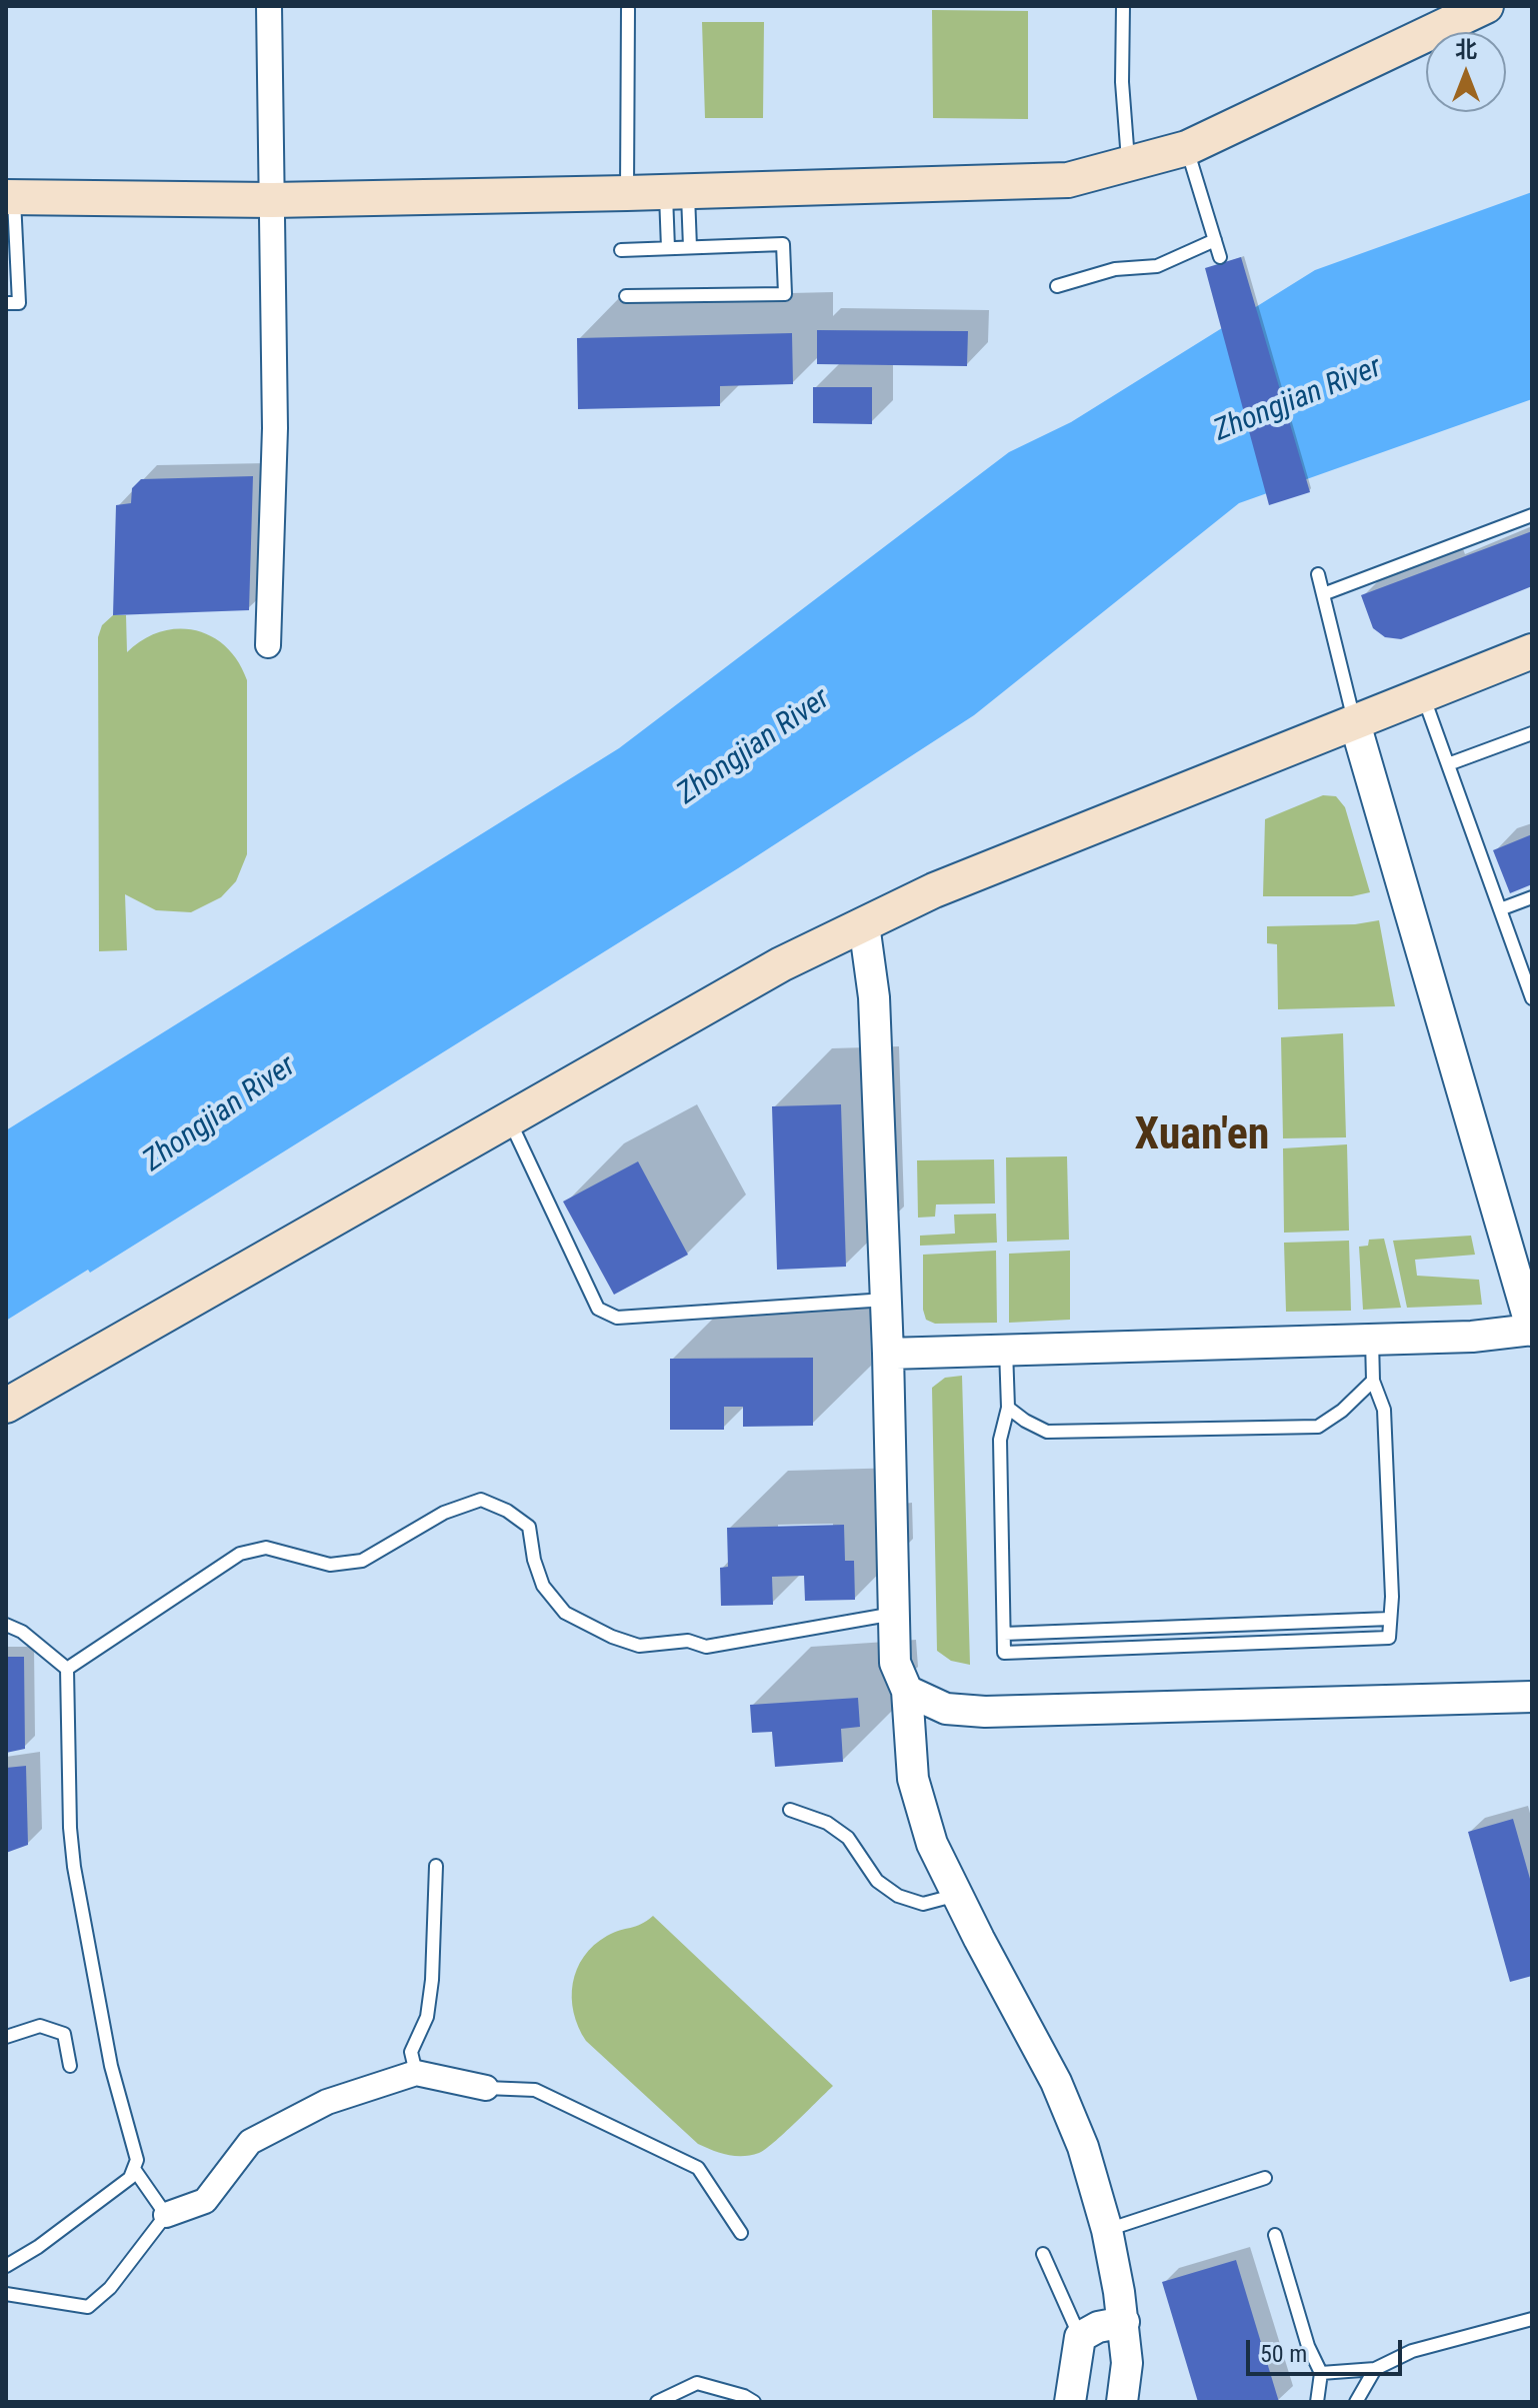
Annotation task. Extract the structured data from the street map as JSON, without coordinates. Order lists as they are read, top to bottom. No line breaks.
{"districts":["Xuan'en"],"water":["Zhongjian River"],"scale_bar":"50 m","north":"top"}
